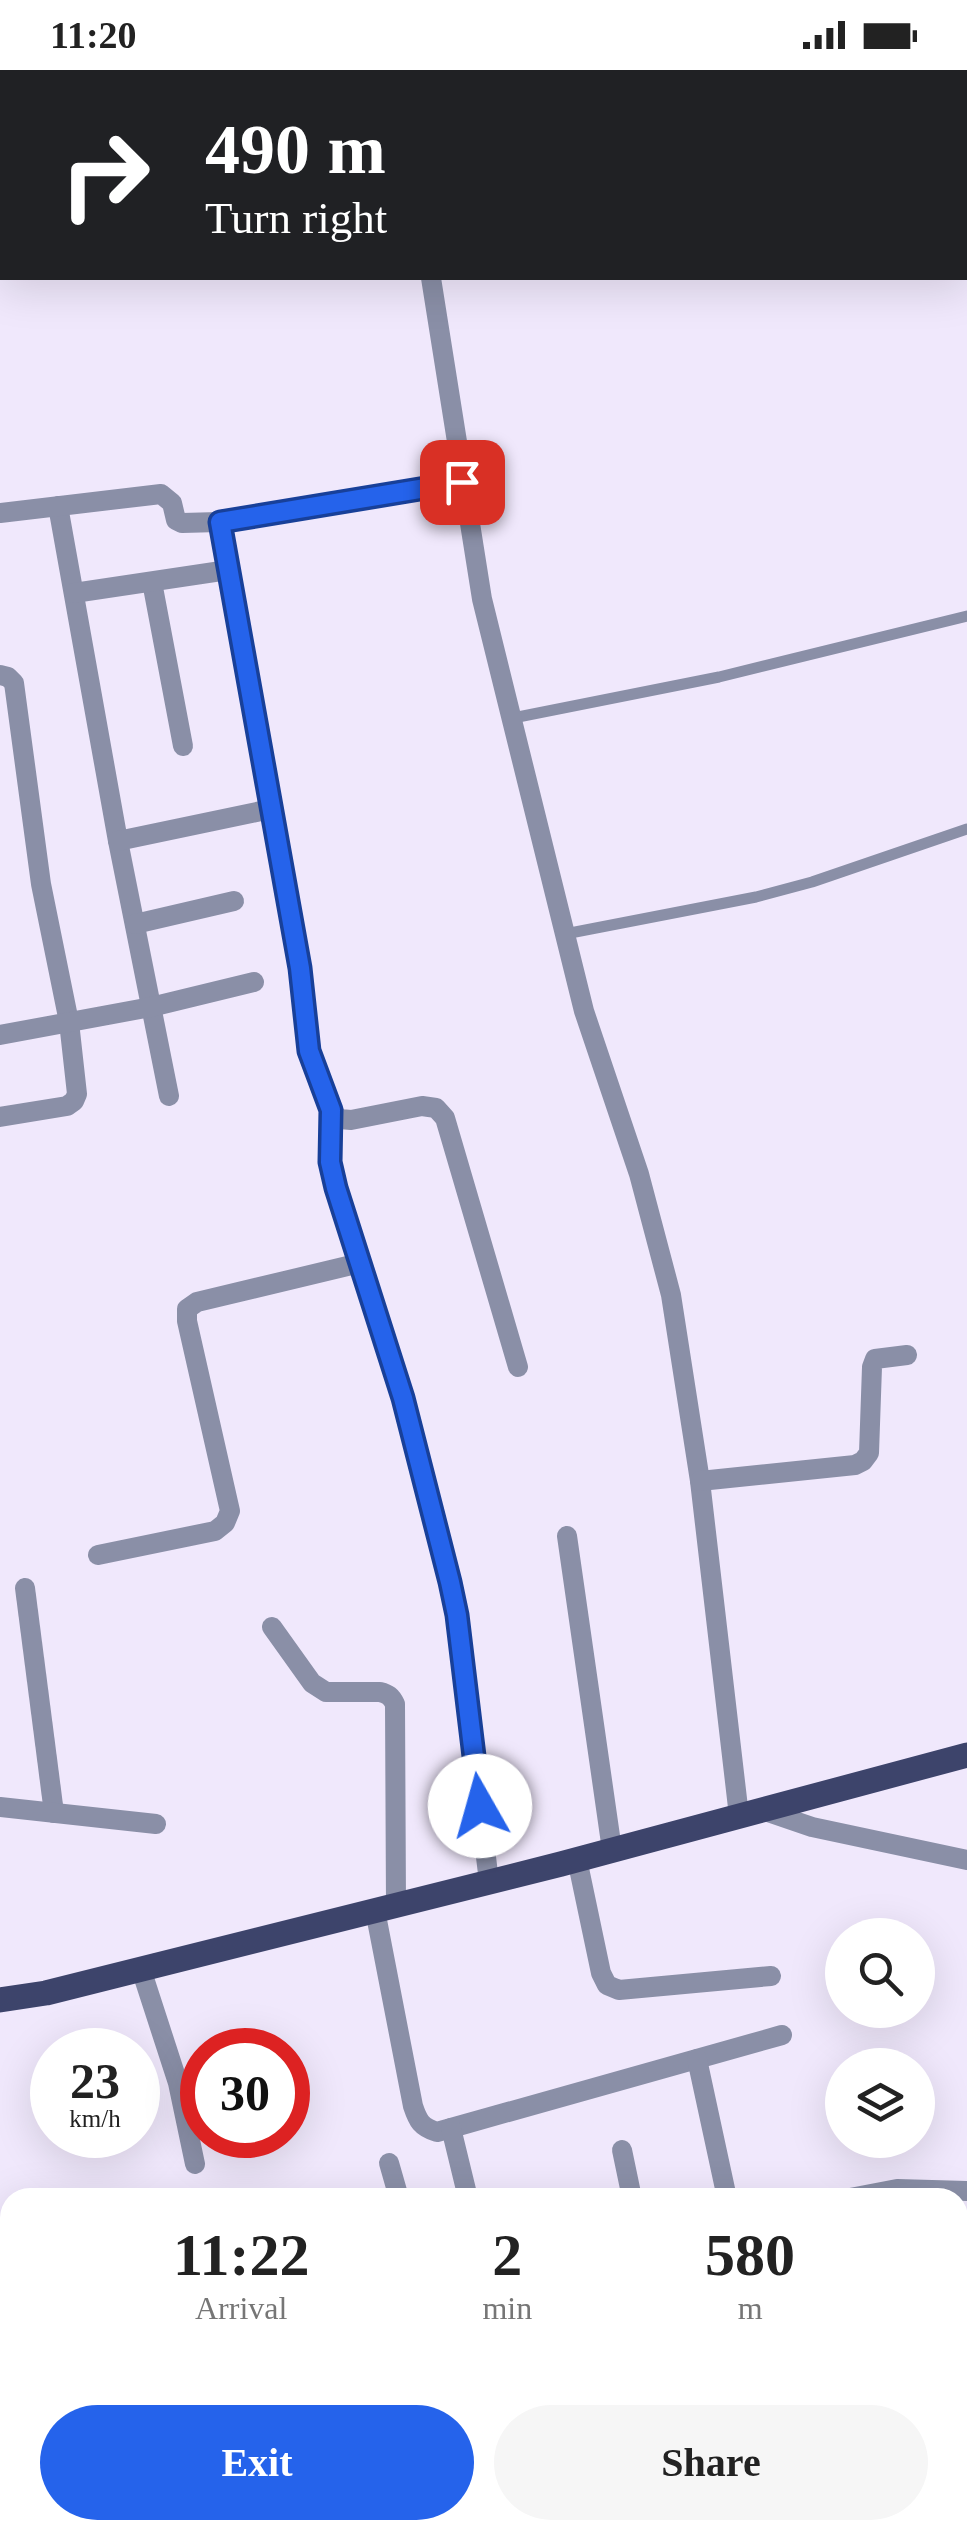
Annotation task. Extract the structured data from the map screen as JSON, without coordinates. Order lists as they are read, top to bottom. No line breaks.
{"page":{"status":"11:20","turn":["490 m","Turn right"],"speed":"23 km/h","limit":"30","eta":["11:22","Arrival","2","min","580","m"],"buttons":["Exit","Share"]}}
